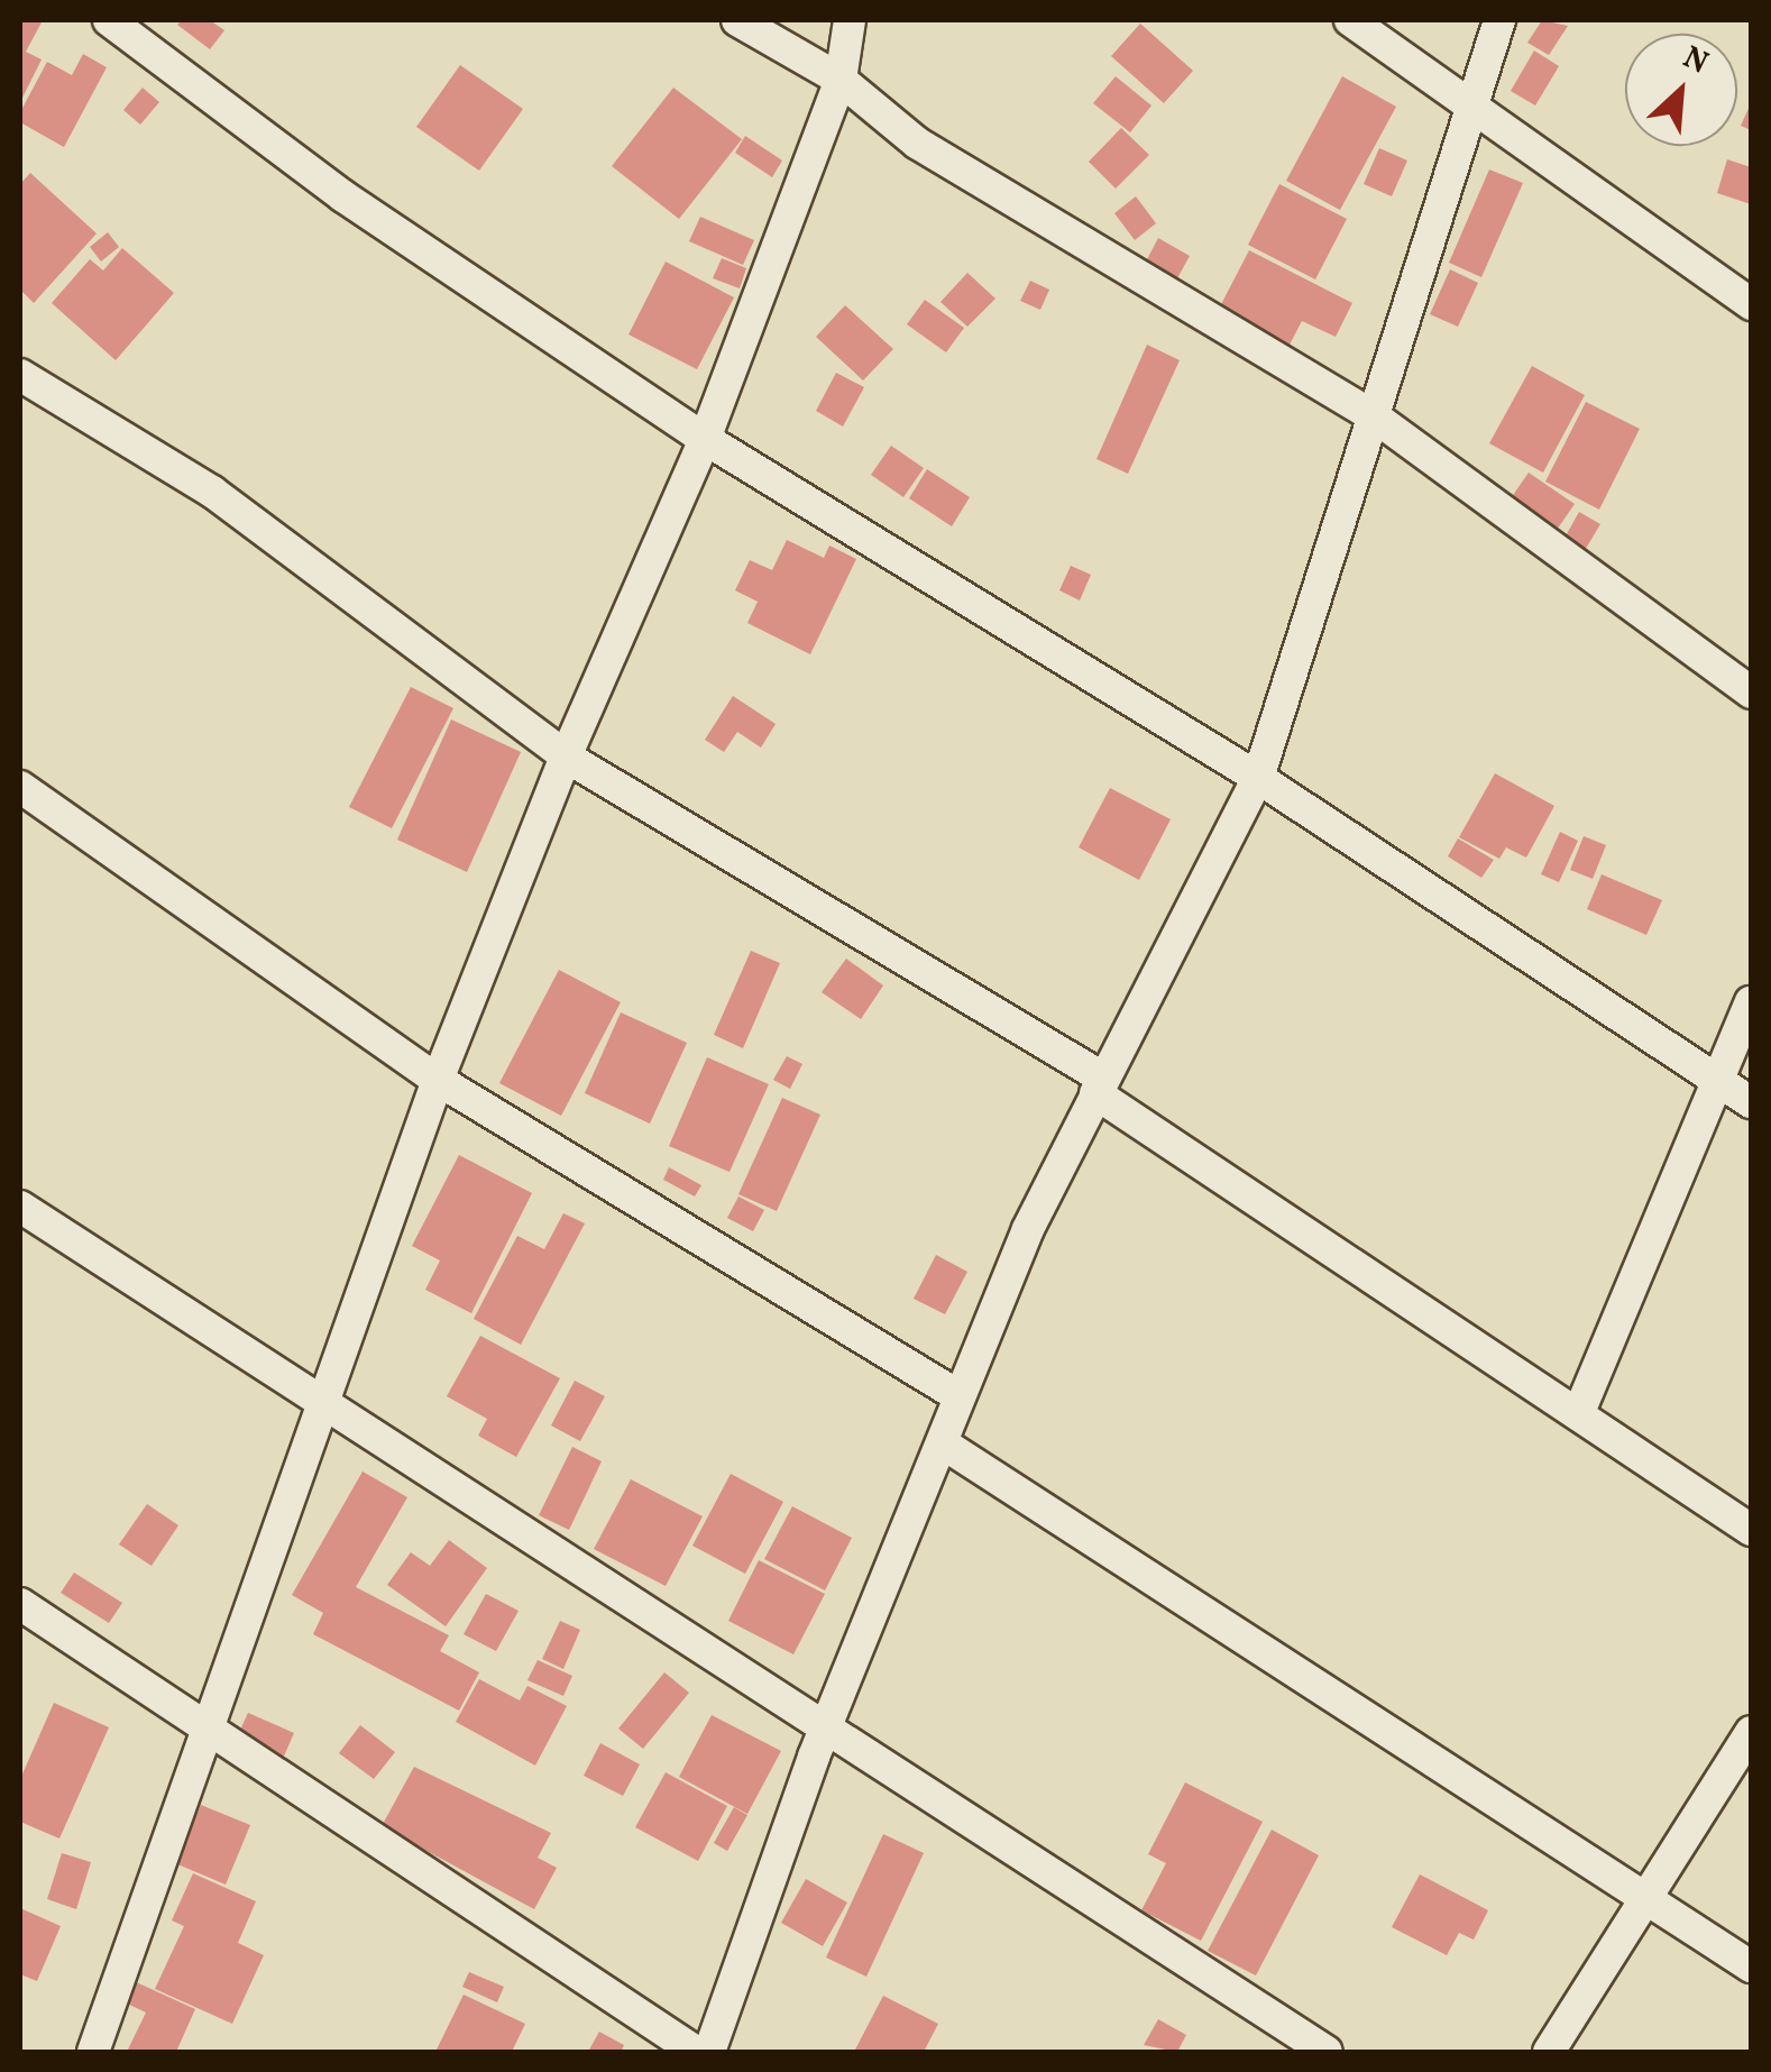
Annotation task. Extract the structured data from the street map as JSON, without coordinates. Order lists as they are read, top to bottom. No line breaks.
{"north":"top right"}
